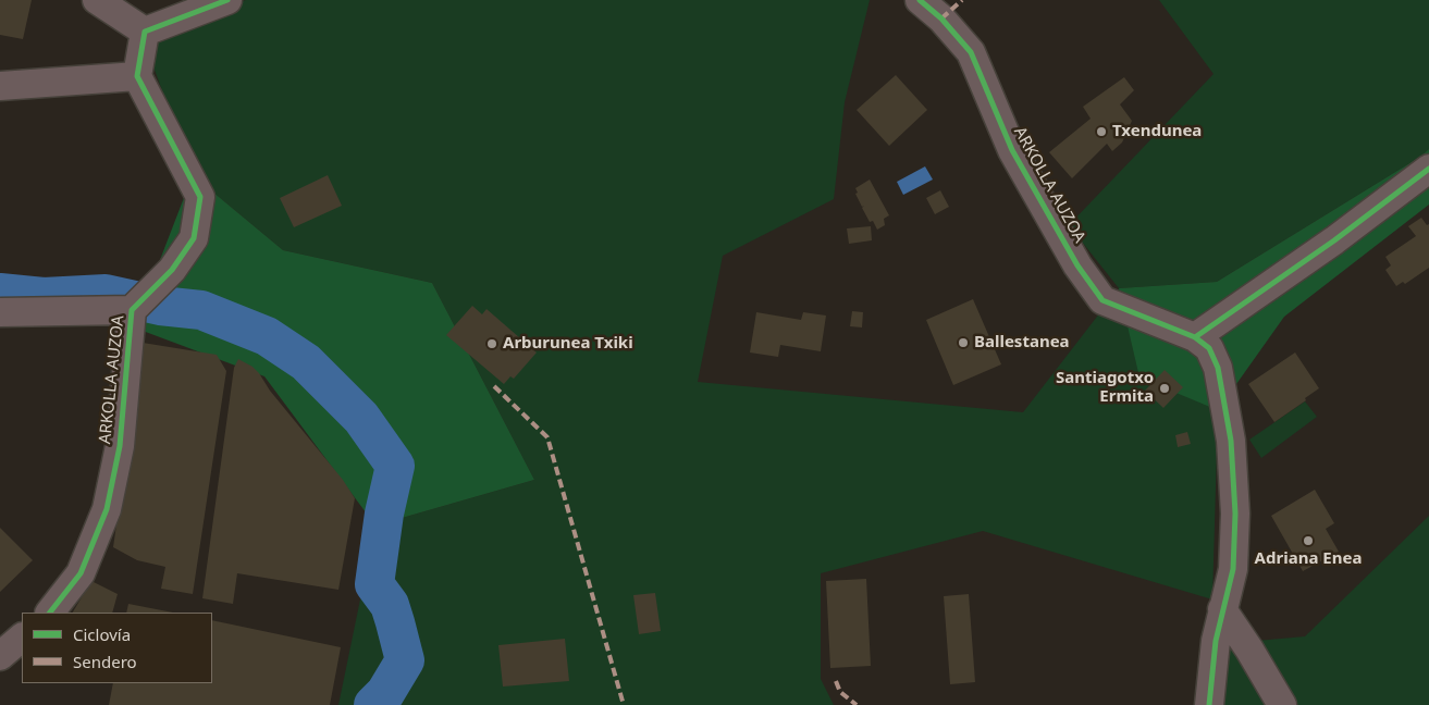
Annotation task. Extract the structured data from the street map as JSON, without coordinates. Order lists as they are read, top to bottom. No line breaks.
{"streets":{"street":["ARKOLLA AUZOA"]},"places":["Txendunea","Ballestanea","Arburunea Txiki","Santiagotxo Ermita","Adriana Enea"],"legend":["Ciclovía","Sendero"]}
